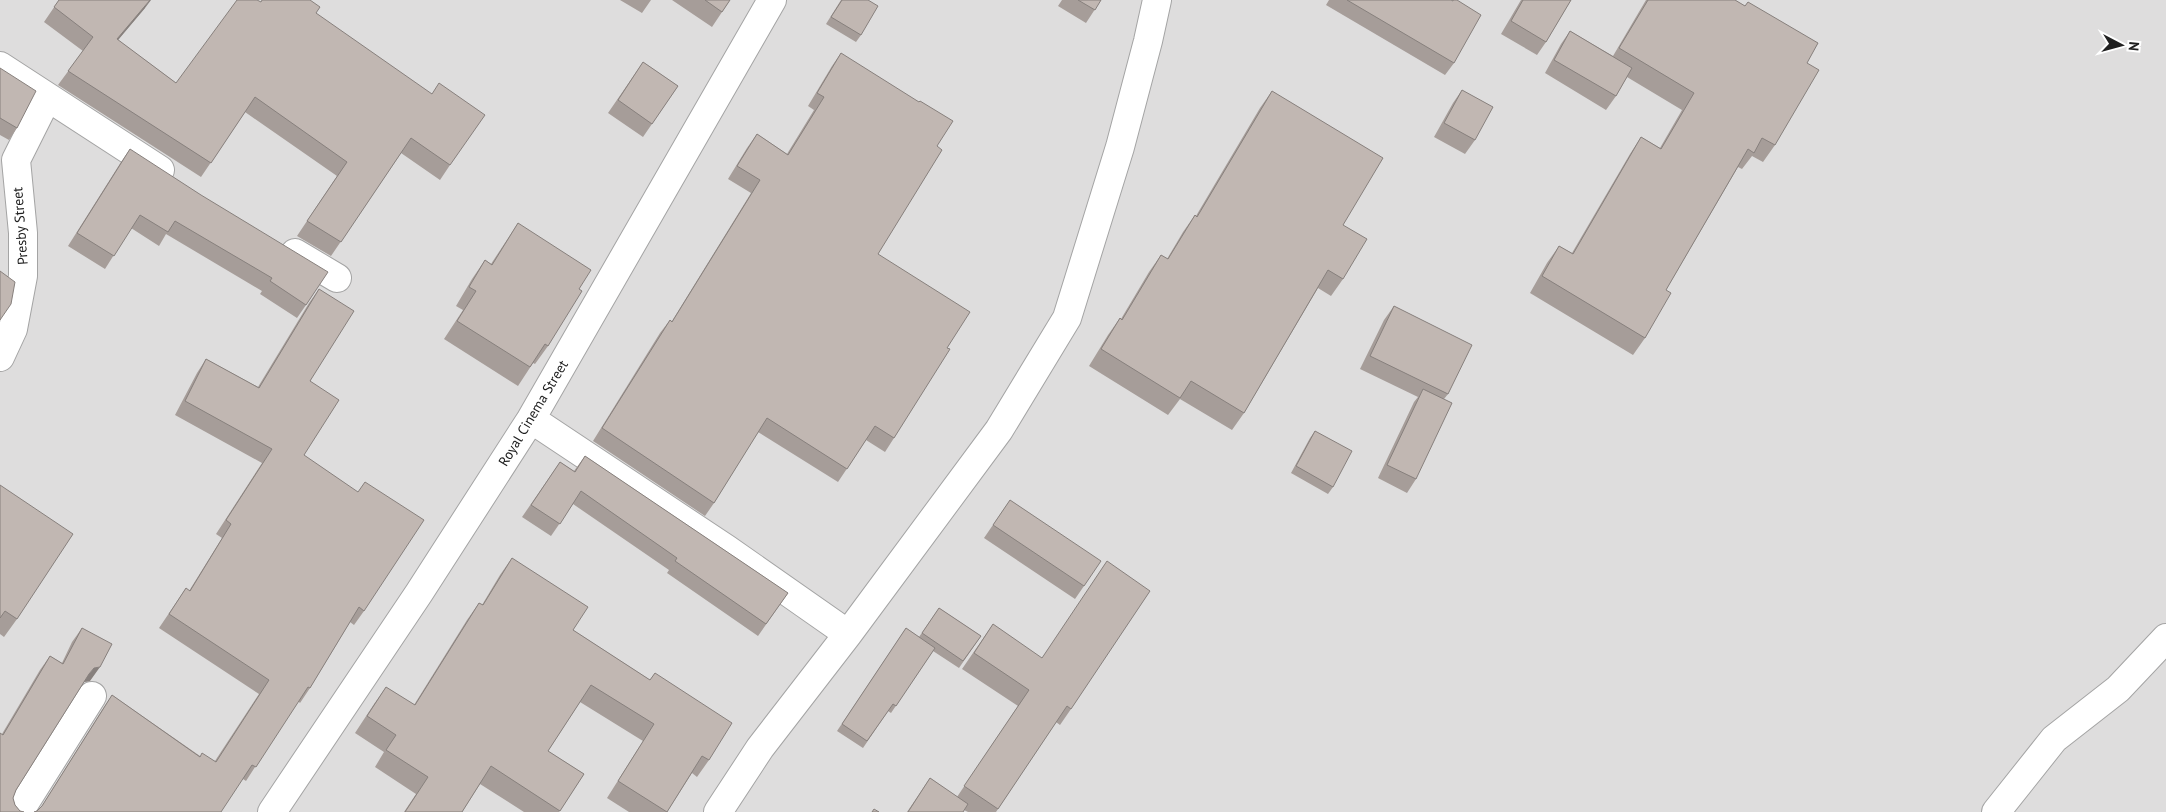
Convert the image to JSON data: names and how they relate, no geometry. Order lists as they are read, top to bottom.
{
  "streets": {
    "street": ["Presby Street", "Royal Cinema Street"]
  },
  "north": "right"
}
